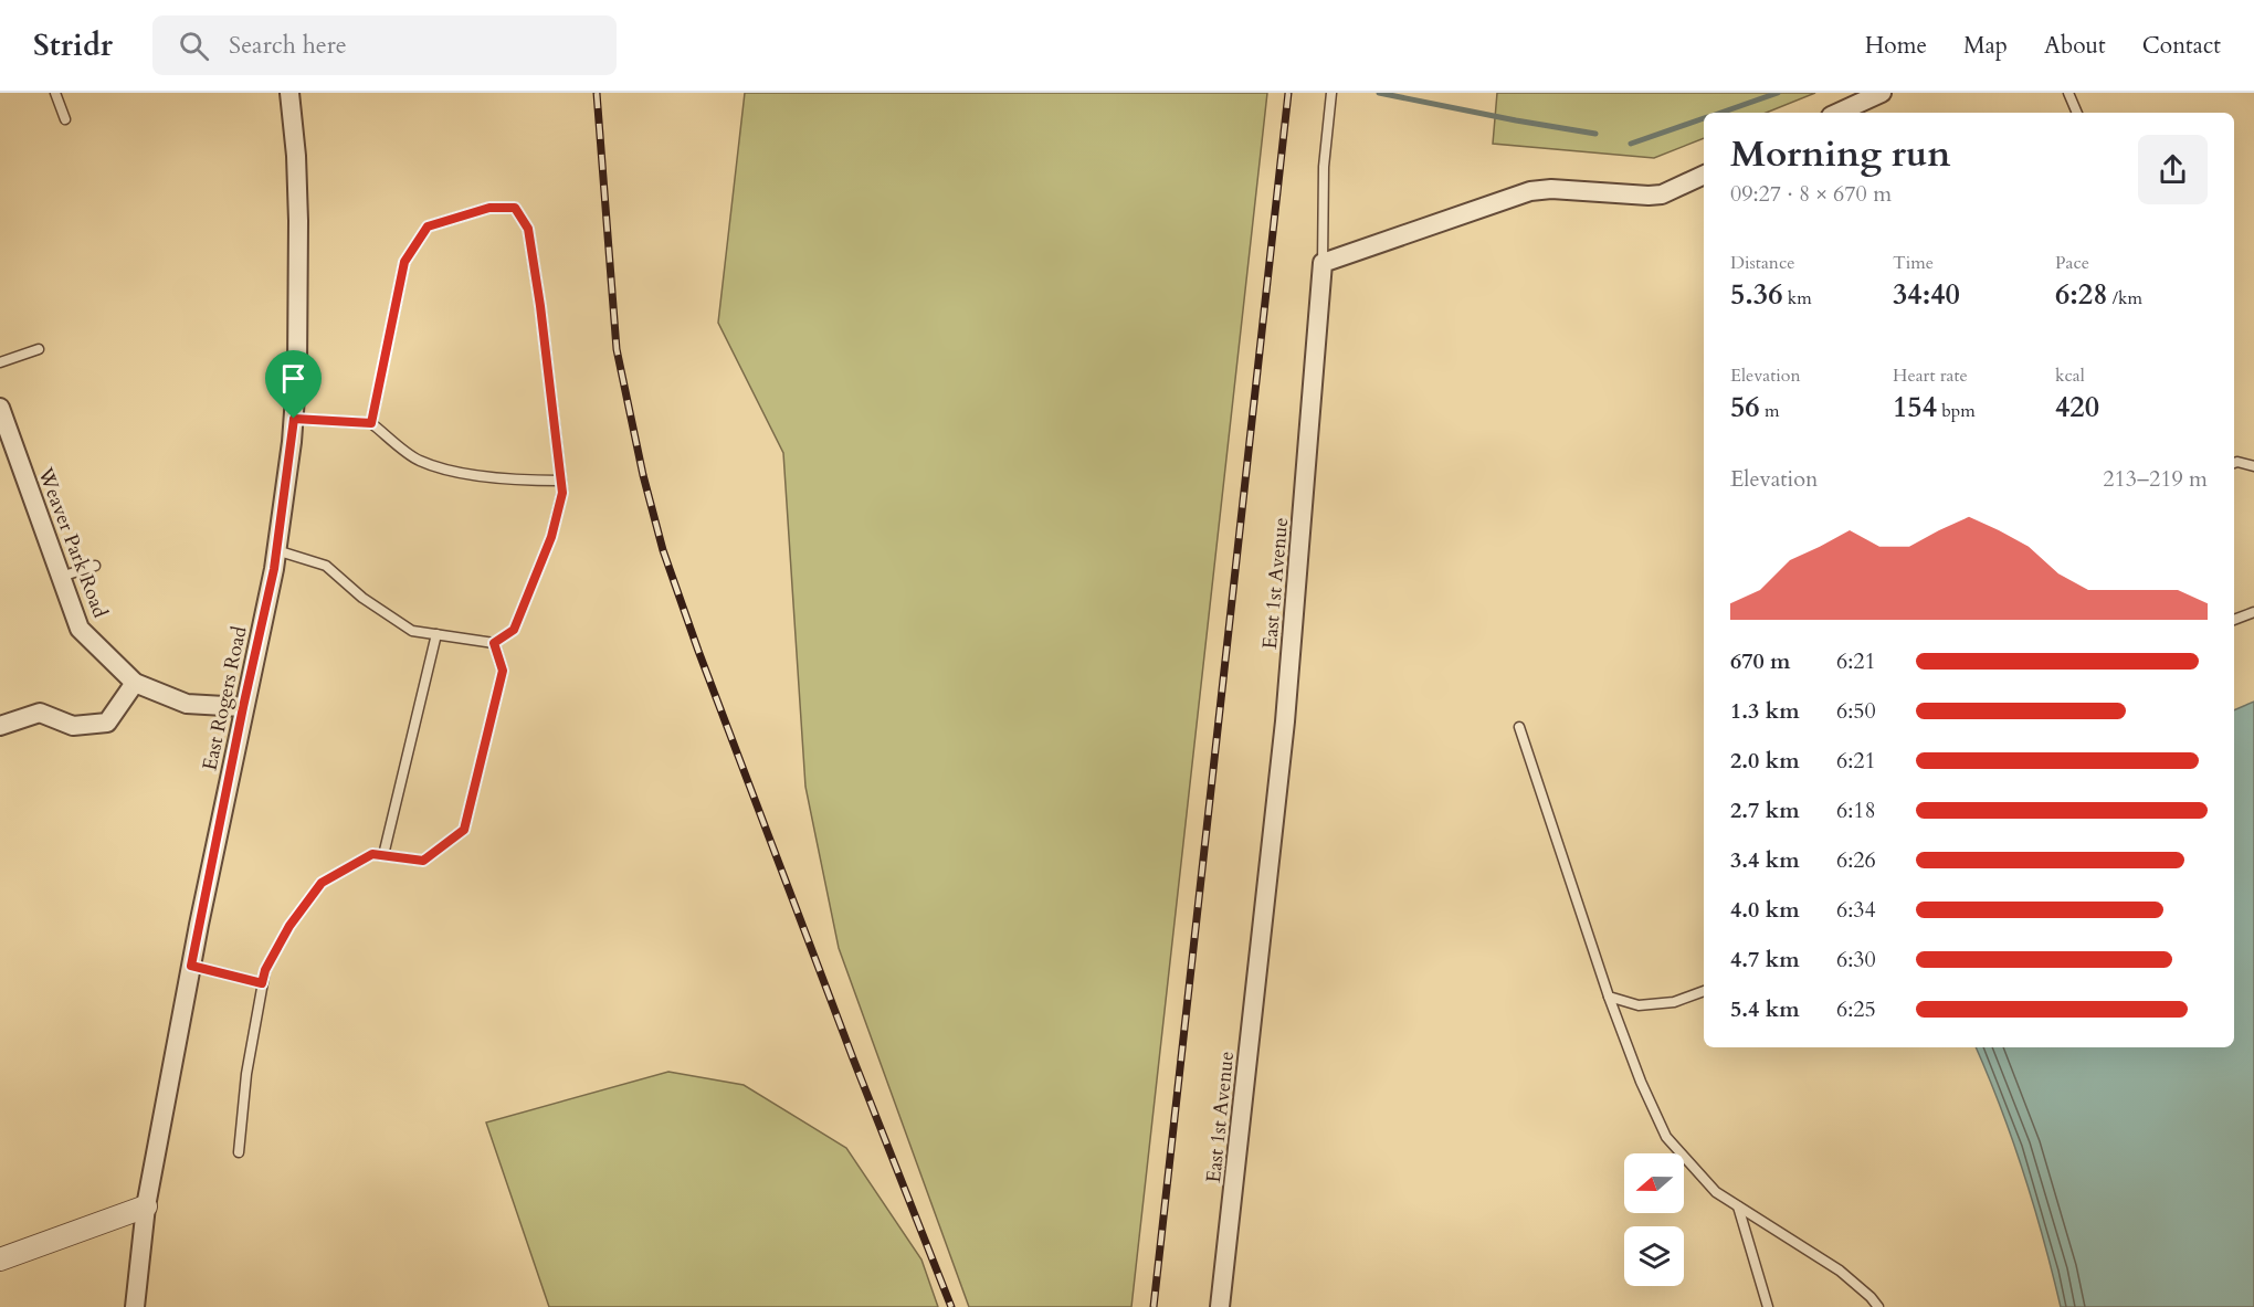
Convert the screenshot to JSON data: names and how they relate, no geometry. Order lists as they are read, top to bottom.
{
  "streets": {
    "street": ["Weaver Park Road", "East 1st Avenue", "East Rogers Road"]
  },
  "crossings": [
    ["Weaver Park Road", "East Rogers Road"]
  ],
  "north": "left",
  "page": {
    "header": "Stridr",
    "search": "Search here",
    "nav": [
      "Home",
      "Map",
      "About",
      "Contact"
    ],
    "heading": ["Morning run", "09:27 · 8 × 670 m"],
    "stats": [
      ["Distance", "5.36 km"],
      ["Time", "34:40"],
      ["Pace", "6:28 /km"],
      ["Elevation", "56 m"],
      ["Heart rate", "154 bpm"],
      ["kcal", "420"]
    ],
    "chart": ["Elevation", "213–219 m"],
    "list": [
      {
        "name": "670 m",
        "note": "6:21"
      },
      {
        "name": "1.3 km",
        "note": "6:50"
      },
      {
        "name": "2.0 km",
        "note": "6:21"
      },
      {
        "name": "2.7 km",
        "note": "6:18"
      },
      {
        "name": "3.4 km",
        "note": "6:26"
      },
      {
        "name": "4.0 km",
        "note": "6:34"
      },
      {
        "name": "4.7 km",
        "note": "6:30"
      },
      {
        "name": "5.4 km",
        "note": "6:25"
      }
    ]
  }
}
